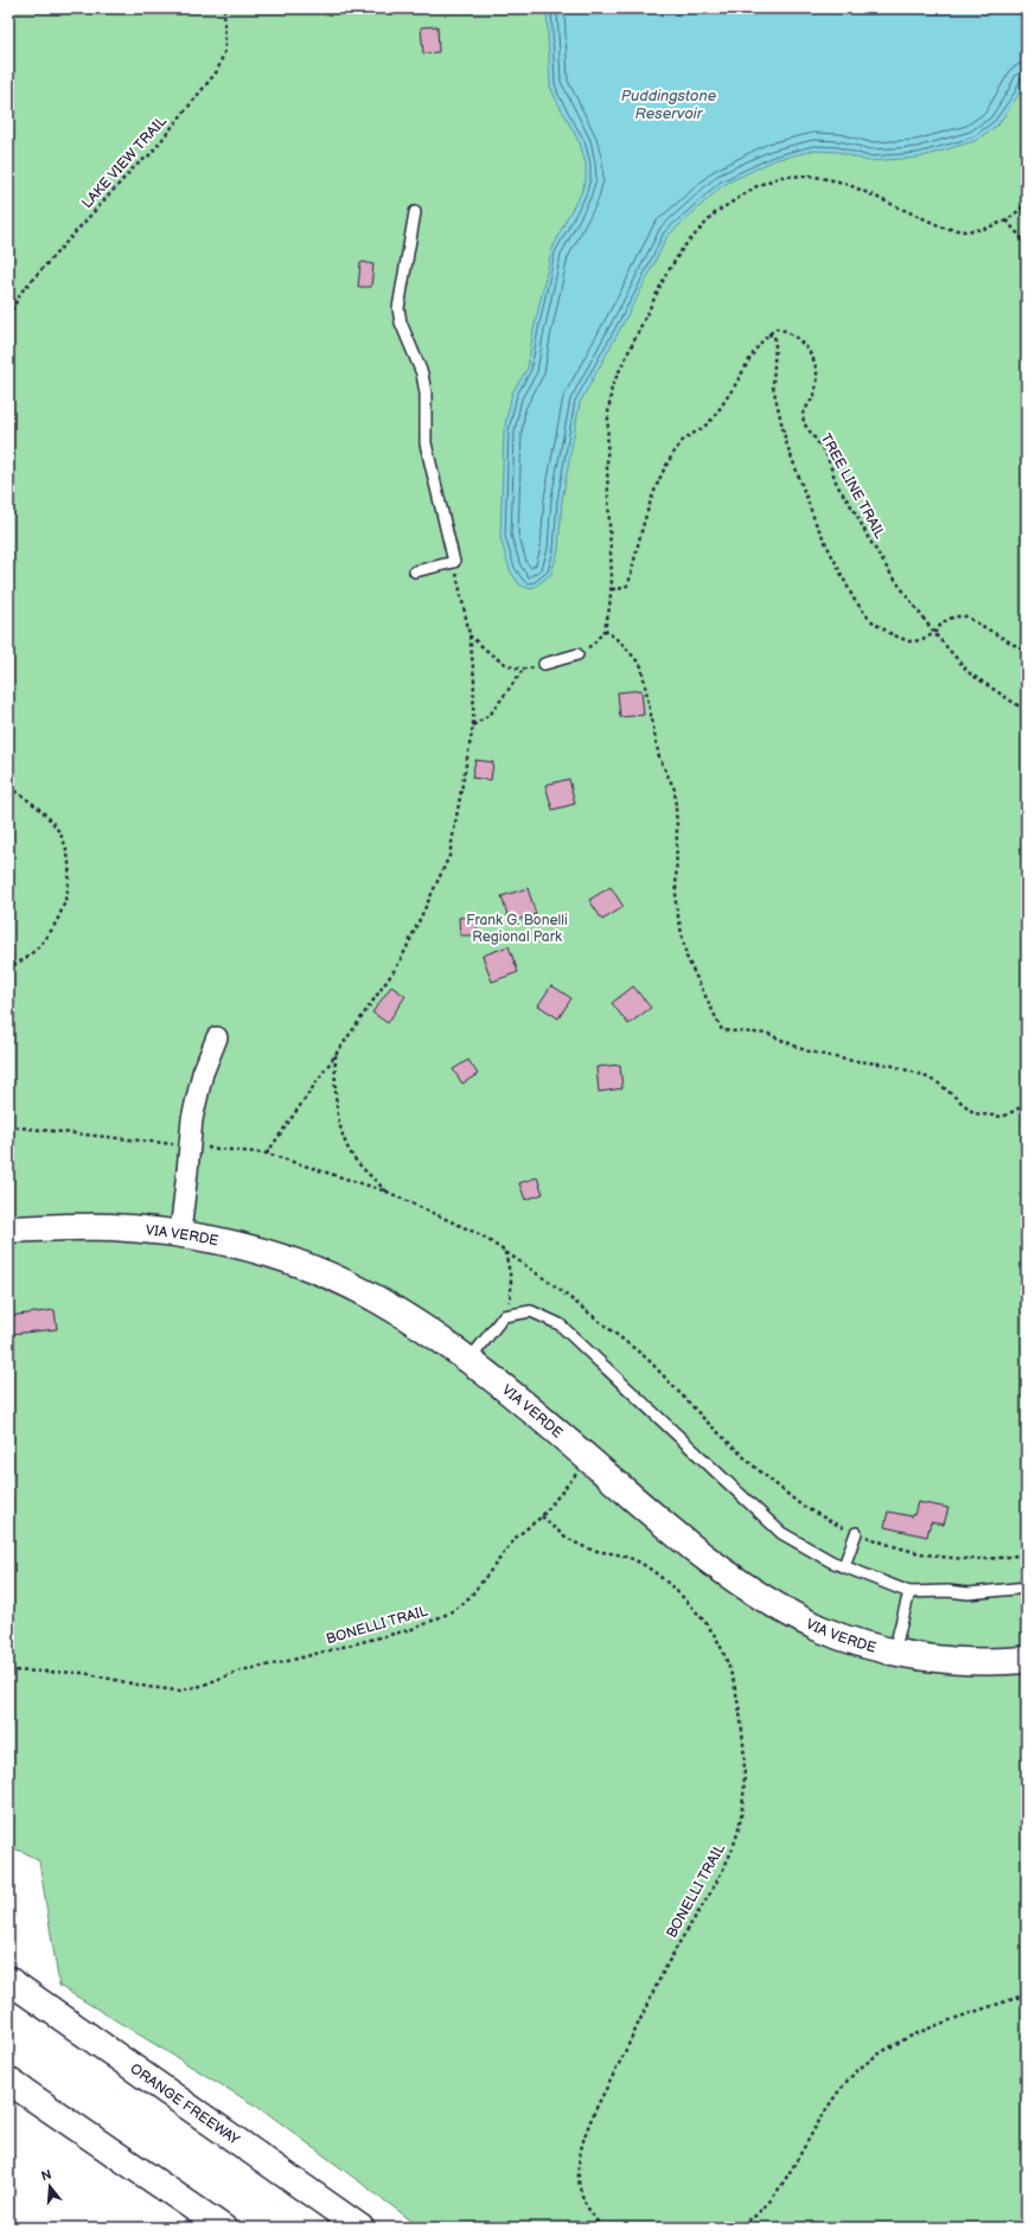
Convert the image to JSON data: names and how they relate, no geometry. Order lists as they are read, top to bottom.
{
  "streets": {
    "main road": ["VIA VERDE", "ORANGE FREEWAY"],
    "path": ["LAKE VIEW TRAIL", "TREE LINE TRAIL", "BONELLI TRAIL"]
  },
  "water": ["Puddingstone Reservoir"],
  "parks": ["Frank G. Bonelli Regional Park"],
  "north": "top"
}
